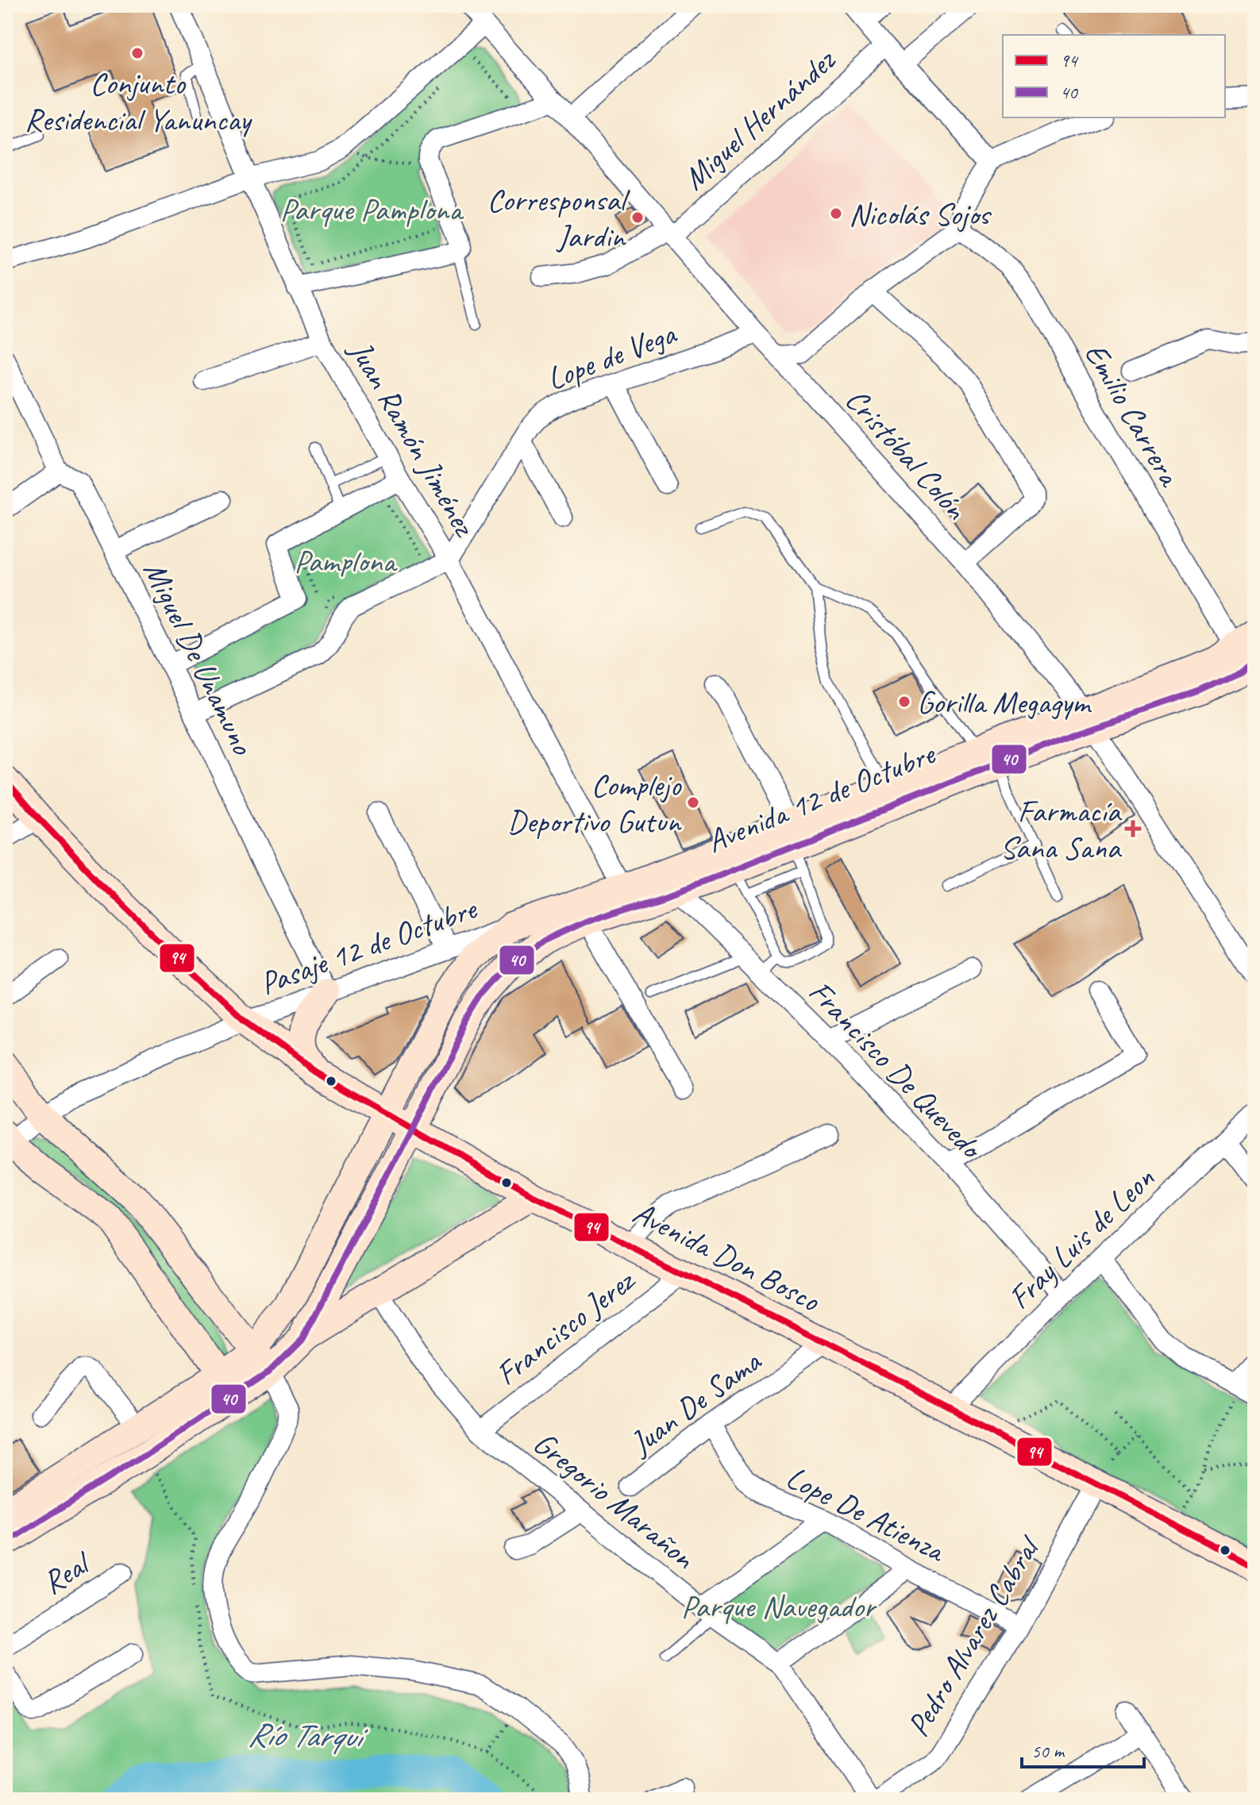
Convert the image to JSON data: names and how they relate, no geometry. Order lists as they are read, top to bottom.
{
  "streets": {
    "main road": ["Avenida 12 de Octubre", "Avenida Don Bosco"],
    "street": [
      "Miguel Hernández",
      "Lope de Vega",
      "Emilio Carrera",
      "Juan Ramón Jiménez",
      "Cristóbal Colón",
      "Miguel De Unamuno",
      "Pasaje 12 de Octubre",
      "Francisco De Quevedo",
      "Fray Luis de Leon",
      "Francisco Jerez",
      "Juan De Sama",
      "Gregorio Marañon",
      "Lope De Atienza",
      "Real",
      "Pedro Alvarez Cabral"
    ]
  },
  "crossings": [
    ["Miguel Hernández", "Cristóbal Colón"],
    ["Lope de Vega", "Juan Ramón Jiménez"],
    ["Lope de Vega", "Cristóbal Colón"],
    ["Emilio Carrera", "Avenida 12 de Octubre"],
    ["Juan Ramón Jiménez", "Avenida 12 de Octubre"],
    ["Cristóbal Colón", "Avenida 12 de Octubre"],
    ["Miguel De Unamuno", "Pasaje 12 de Octubre"],
    ["Avenida 12 de Octubre", "Pasaje 12 de Octubre"],
    ["Avenida 12 de Octubre", "Francisco De Quevedo"],
    ["Avenida 12 de Octubre", "Avenida Don Bosco"],
    ["Pasaje 12 de Octubre", "Avenida Don Bosco"],
    ["Francisco De Quevedo", "Fray Luis de Leon"],
    ["Fray Luis de Leon", "Avenida Don Bosco"],
    ["Avenida Don Bosco", "Francisco Jerez"],
    ["Avenida Don Bosco", "Juan De Sama"],
    ["Avenida Don Bosco", "Pedro Alvarez Cabral"],
    ["Francisco Jerez", "Gregorio Marañon"],
    ["Juan De Sama", "Lope De Atienza"],
    ["Gregorio Marañon", "Pedro Alvarez Cabral"],
    ["Lope De Atienza", "Pedro Alvarez Cabral"]
  ],
  "water": ["Río Tarqui"],
  "parks": ["Parque Pamplona", "Pamplona", "Parque Navegador"],
  "places": {
    "other": [
      "Conjunto Residencial Yanuncay",
      "Nicolás Sojos",
      "Corresponsal Jardin",
      "Gorilla Megagym",
      "Complejo Deportivo Gutun"
    ],
    "health": ["Farmacía Sana Sana"]
  },
  "lines": ["transit line 40", "transit line 94"],
  "legend": ["94", "40"],
  "scale_bar": "50 m"
}
